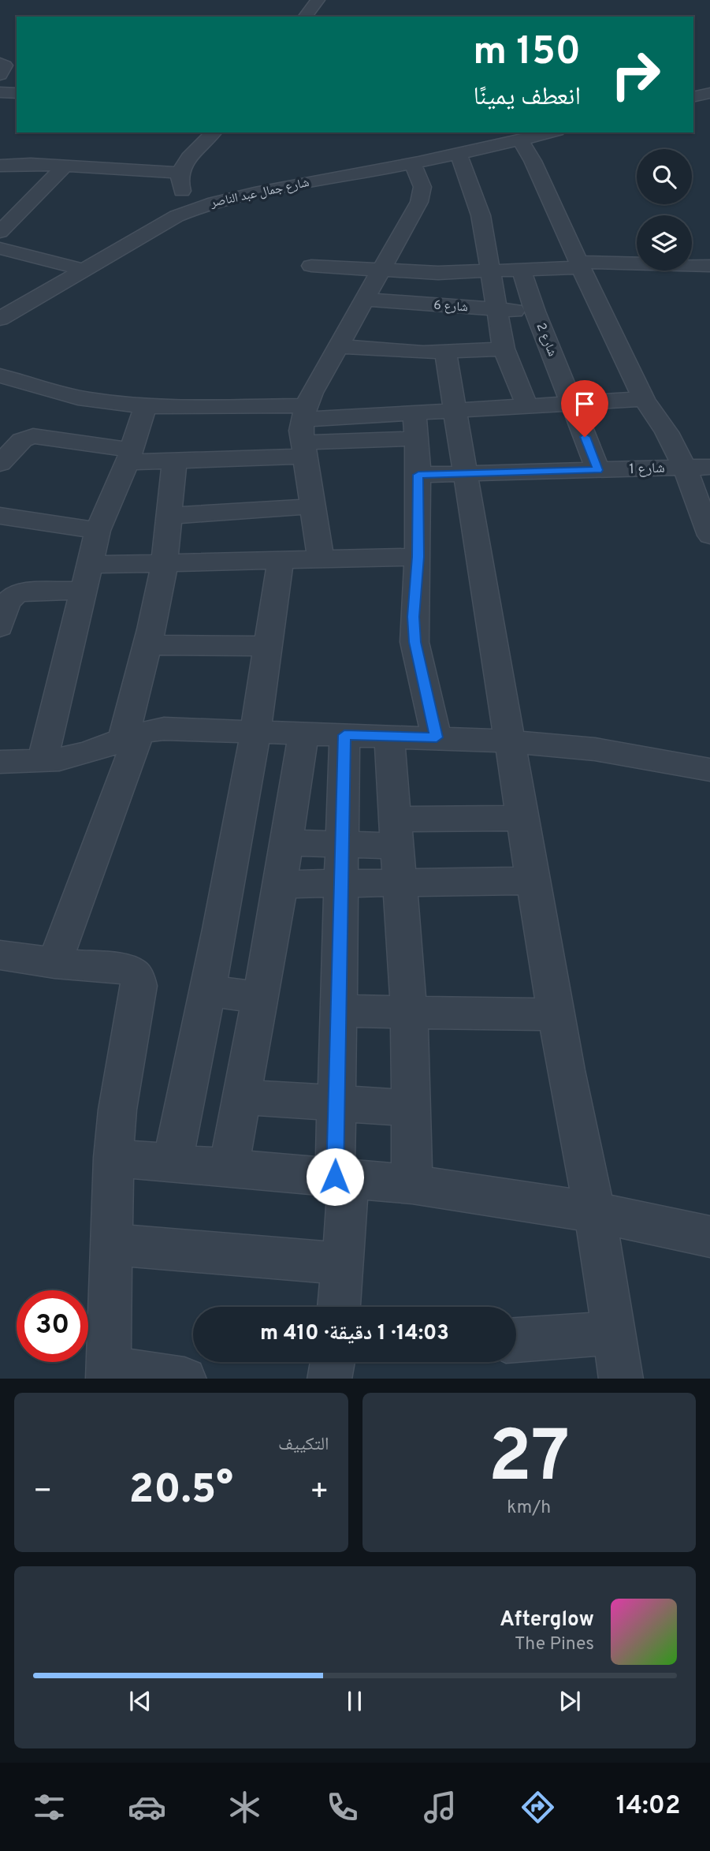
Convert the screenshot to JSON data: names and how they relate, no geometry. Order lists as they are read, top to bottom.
{
  "streets": {
    "street": [
      "شارع جمال عبد الناصر",
      "شارع 6",
      "شارع 2",
      "شارع 1"
    ]
  },
  "crossings": [
    ["شارع 6", "شارع 2"],
    ["شارع 2", "شارع 1"]
  ],
  "page": {
    "turn": ["150 m", "انعطف يمينًا"],
    "limit": "30",
    "trip": "14:03 · 1 دقيقة · 410 m",
    "tile": [
      ["27", "km/h"],
      "التكييف"
    ],
    "heat": ["−", "20.5°", "+"],
    "song": ["Afterglow", "The Pines"],
    "tabs": "14:02"
  }
}
